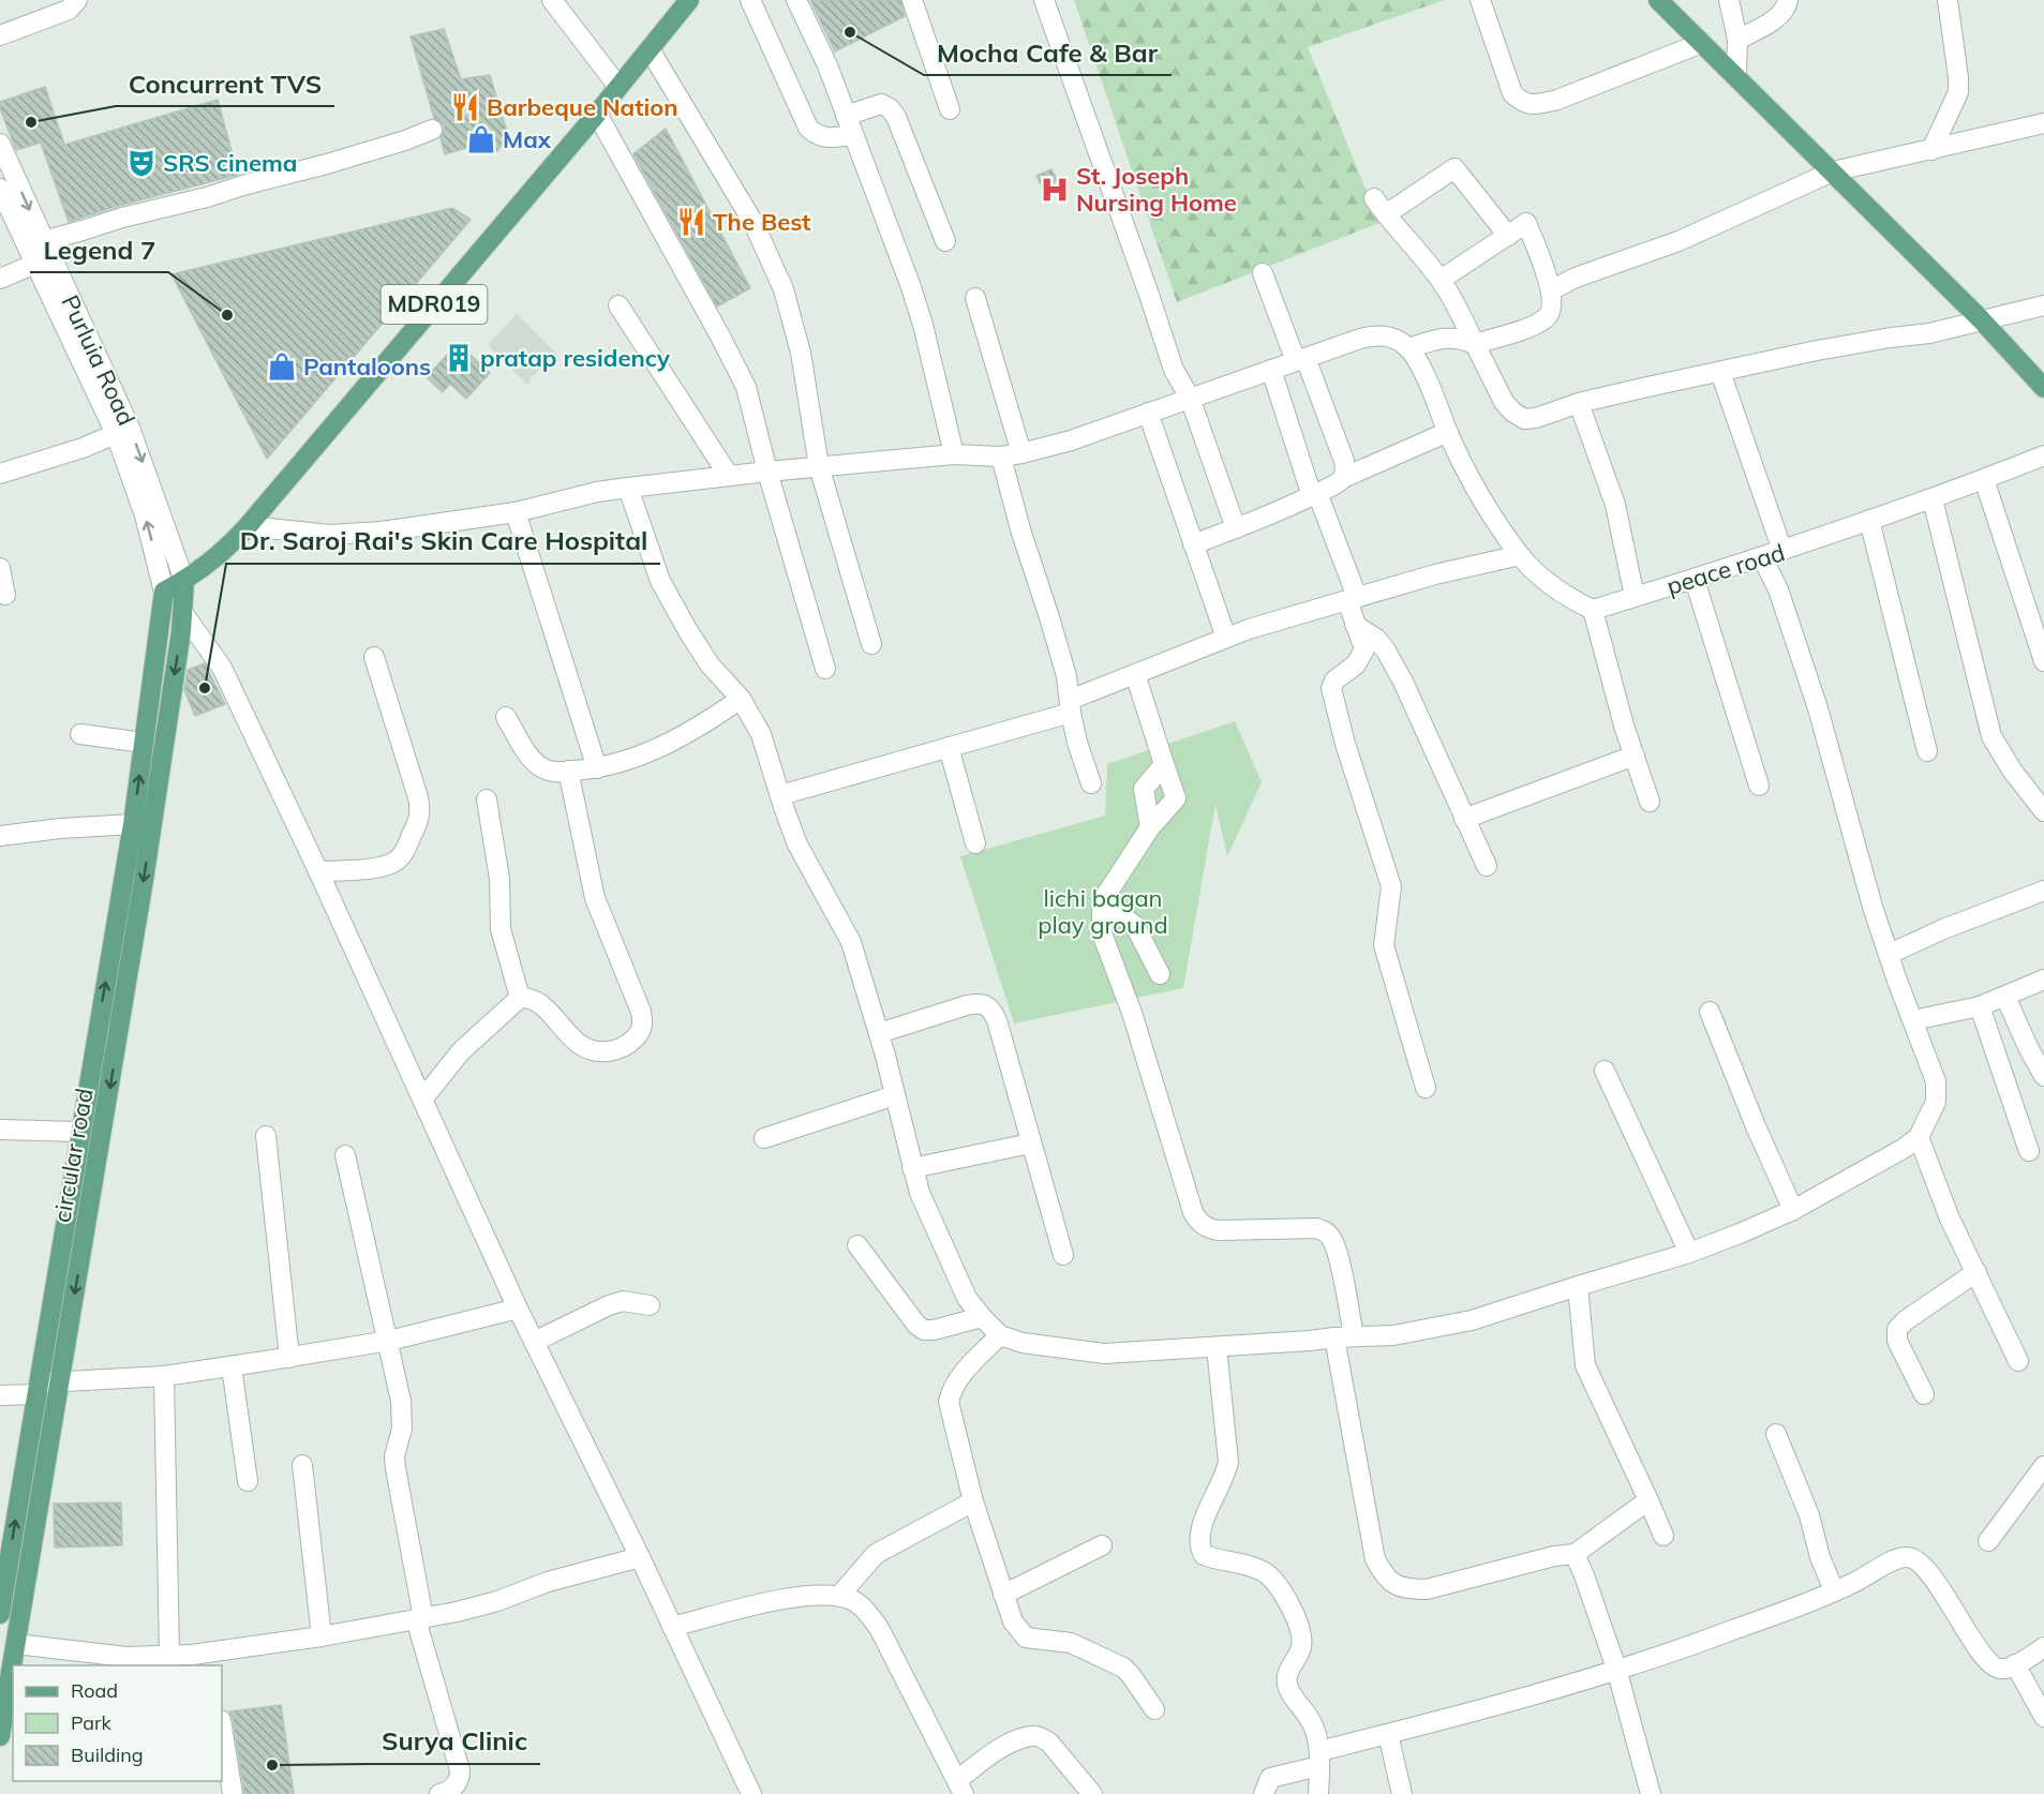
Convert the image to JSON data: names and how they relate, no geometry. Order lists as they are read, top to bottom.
{
  "streets": {
    "main road": ["MDR019", "circular road"],
    "street": ["Purluia Road", "peace road"]
  },
  "crossings": [
    ["MDR019", "Purluia Road"],
    ["MDR019", "circular road"],
    ["Purluia Road", "circular road"]
  ],
  "parks": ["lichi bagan play ground"],
  "places": {
    "other": [
      "Mocha Cafe & Bar",
      "Concurrent TVS",
      "Legend 7",
      "Dr. Saroj Rai's Skin Care Hospital",
      "Surya Clinic"
    ],
    "restaurant": ["Barbeque Nation", "The Best"],
    "shop": ["Max", "Pantaloons"],
    "theatre": ["SRS cinema"],
    "hospital": ["St. Joseph Nursing Home"],
    "building": ["pratap residency"]
  },
  "legend": ["Road", "Park", "Building"]
}
